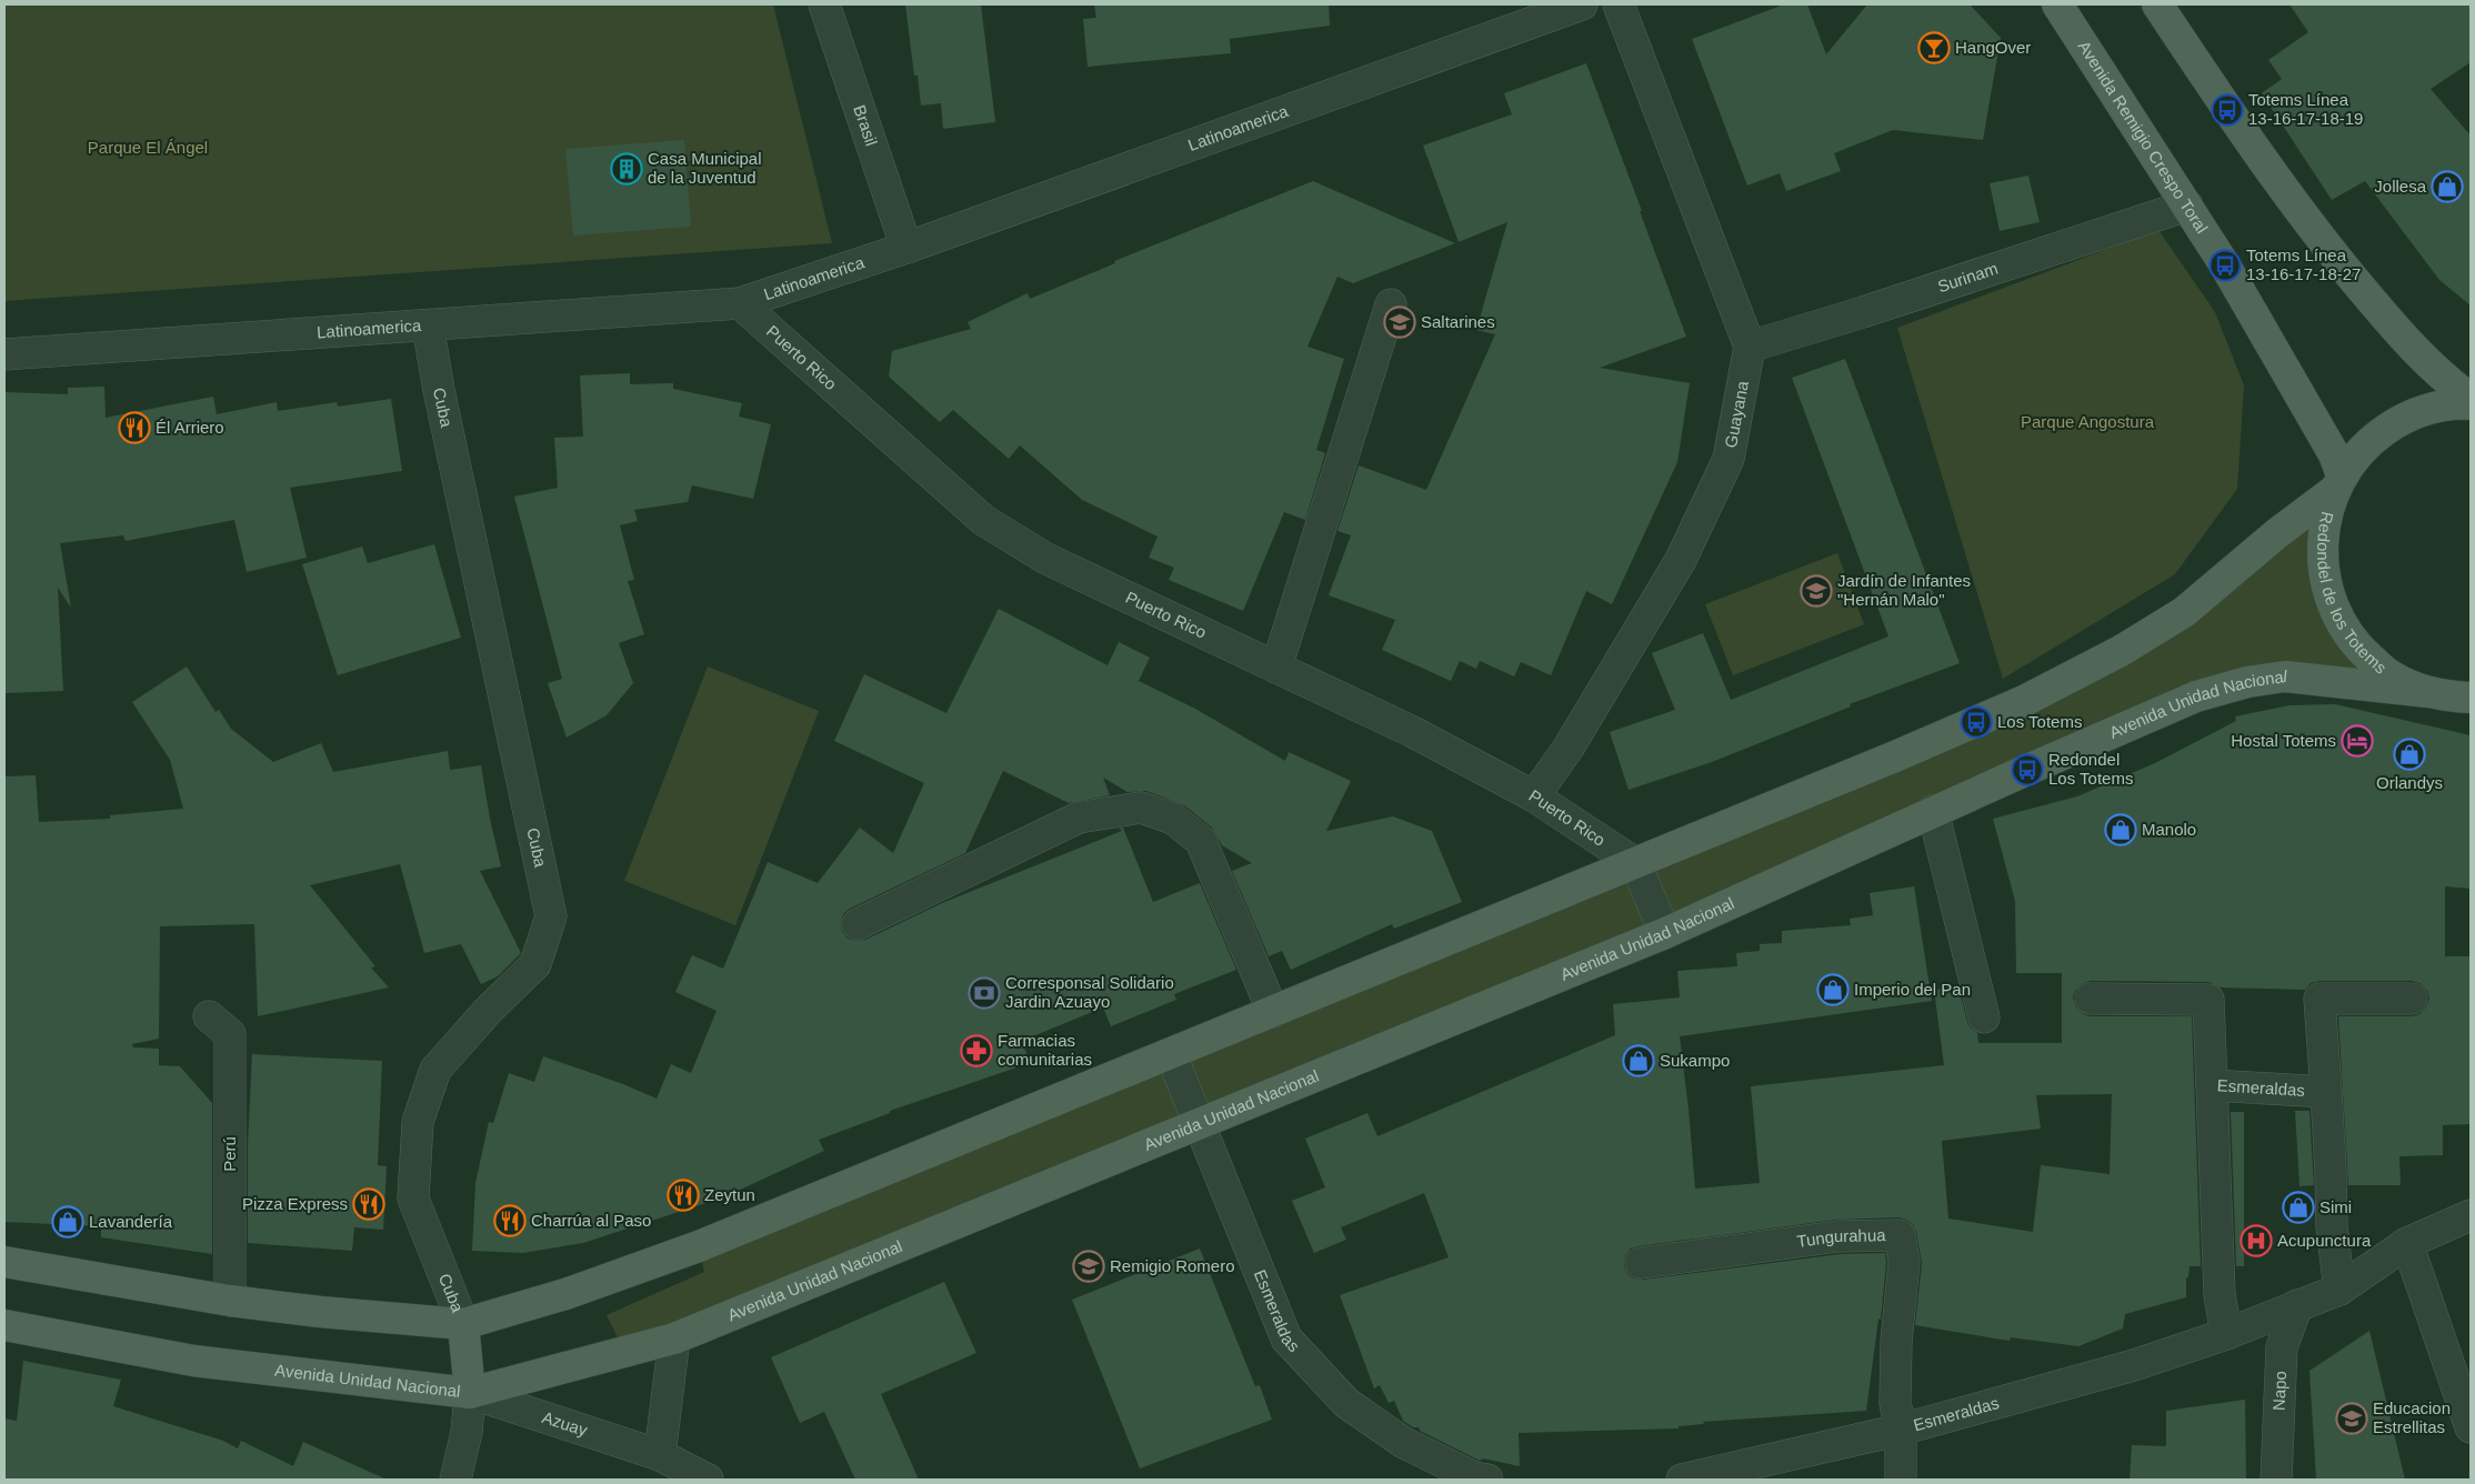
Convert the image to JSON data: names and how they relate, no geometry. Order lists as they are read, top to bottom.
{
  "streets": {
    "main road": ["Avenida Remigio Crespo Toral", "Redondel de los Totems", "Avenida Unidad Nacional"],
    "street": [
      "Brasil",
      "Latinoamerica",
      "Surinam",
      "Puerto Rico",
      "Cuba",
      "Guayana",
      "Esmeraldas",
      "Perú",
      "Tungurahua",
      "Napo",
      "Azuay"
    ]
  },
  "crossings": [
    ["Brasil", "Latinoamerica"],
    ["Latinoamerica", "Puerto Rico"],
    ["Latinoamerica", "Cuba"],
    ["Avenida Remigio Crespo Toral", "Surinam"],
    ["Avenida Remigio Crespo Toral", "Redondel de los Totems"],
    ["Surinam", "Guayana"],
    ["Puerto Rico", "Guayana"],
    ["Redondel de los Totems", "Avenida Unidad Nacional"],
    ["Avenida Unidad Nacional", "Esmeraldas"],
    ["Avenida Unidad Nacional", "Azuay"],
    ["Esmeraldas", "Tungurahua"],
    ["Esmeraldas", "Napo"]
  ],
  "parks": ["Parque El Ángel", "Parque Angostura"],
  "places": {
    "bar": ["HangOver"],
    "bus stop": [
      "Totems Línea 13-16-17-18-19",
      "Totems Línea 13-16-17-18-27",
      "Los Totems",
      "Redondel Los Totems"
    ],
    "building": ["Casa Municipal de la Juventud"],
    "shop": [
      "Jollesa",
      "Orlandys",
      "Manolo",
      "Imperio del Pan",
      "Sukampo",
      "Simi",
      "Lavandería"
    ],
    "school or university": [
      "Saltarines",
      "Jardín de Infantes \"Hernán Malo\"",
      "Remigio Romero",
      "Educacion Estrellitas"
    ],
    "restaurant": [
      "Él Arriero",
      "Zeytun",
      "Pizza Express",
      "Charrúa al Paso"
    ],
    "hotel": ["Hostal Totems"],
    "bank": ["Corresponsal Solidario Jardin Azuayo"],
    "pharmacy": ["Farmacias comunitarias"],
    "hospital": ["Acupunctura"]
  }
}
